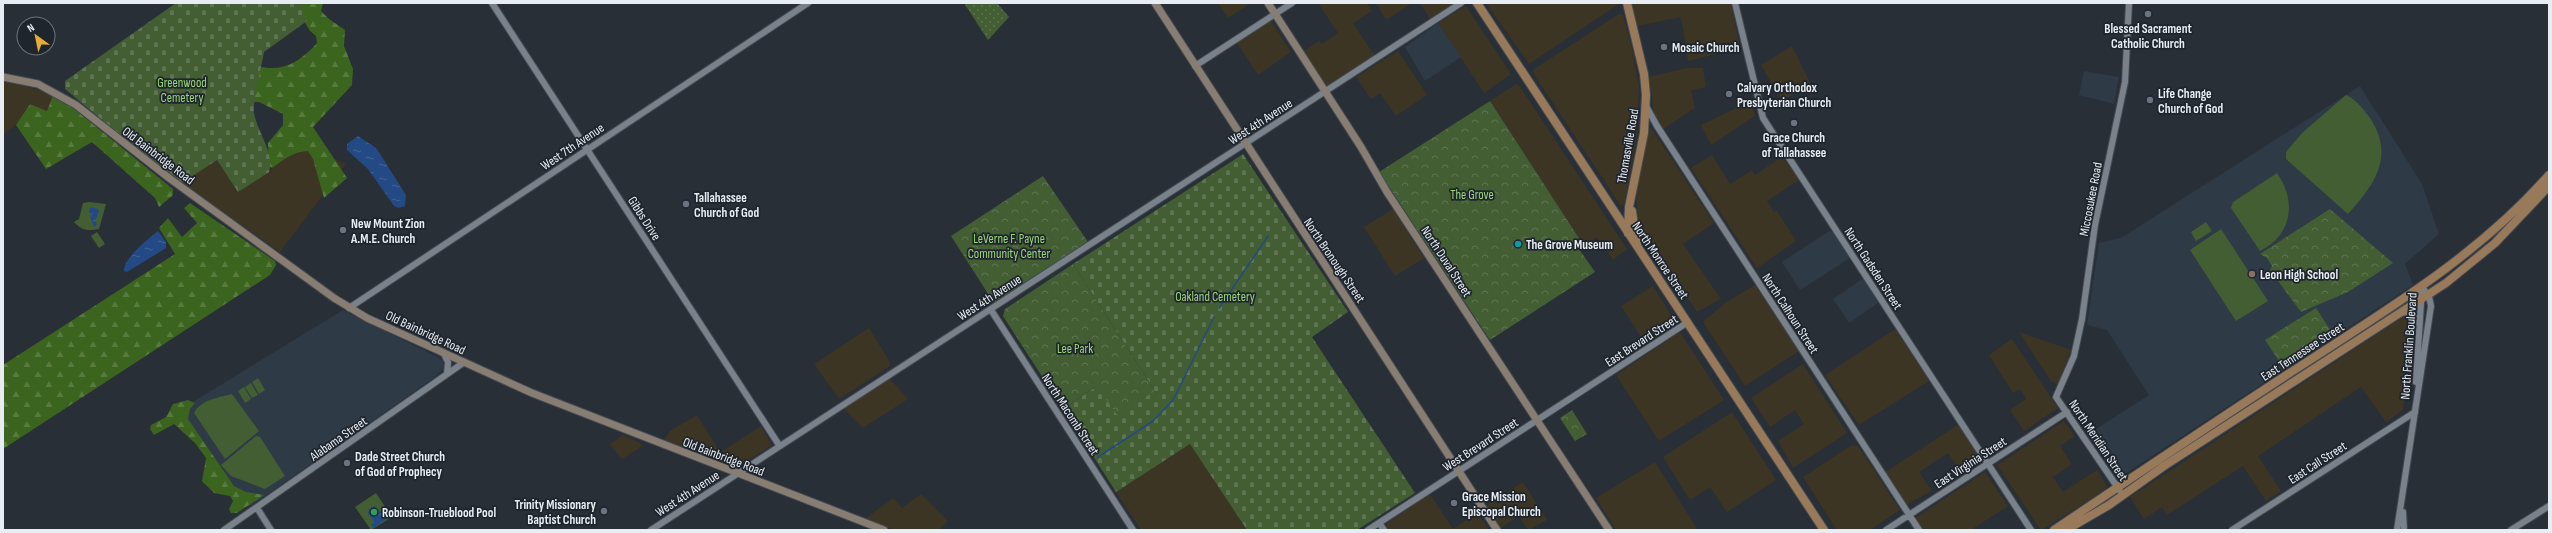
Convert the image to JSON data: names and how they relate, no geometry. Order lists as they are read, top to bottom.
{
  "streets": {
    "main road": [
      "Thomasville Road",
      "Old Bainbridge Road",
      "North Bronough Street",
      "North Monroe Street",
      "North Duval Street",
      "East Tennessee Street"
    ],
    "street": [
      "West 4th Avenue",
      "West 7th Avenue",
      "Miccosukee Road",
      "Gibbs Drive",
      "North Gadsden Street",
      "North Calhoun Street",
      "East Brevard Street",
      "North Franklin Boulevard",
      "North Macomb Street",
      "Alabama Street",
      "North Meridian Street",
      "West Brevard Street",
      "East Virginia Street",
      "East Call Street"
    ]
  },
  "crossings": [
    ["West 4th Avenue", "Old Bainbridge Road"],
    ["West 4th Avenue", "Gibbs Drive"],
    ["West 4th Avenue", "North Bronough Street"],
    ["West 4th Avenue", "North Duval Street"],
    ["West 4th Avenue", "North Macomb Street"],
    ["West 7th Avenue", "Old Bainbridge Road"],
    ["West 7th Avenue", "Gibbs Drive"],
    ["Thomasville Road", "North Monroe Street"],
    ["Thomasville Road", "North Calhoun Street"],
    ["Old Bainbridge Road", "Alabama Street"],
    ["Miccosukee Road", "North Meridian Street"],
    ["North Bronough Street", "West Brevard Street"],
    ["North Monroe Street", "East Brevard Street"],
    ["North Duval Street", "West Brevard Street"],
    ["North Gadsden Street", "East Virginia Street"],
    ["North Calhoun Street", "East Virginia Street"],
    ["East Brevard Street", "West Brevard Street"],
    ["North Franklin Boulevard", "East Tennessee Street"],
    ["North Franklin Boulevard", "East Call Street"],
    ["East Tennessee Street", "North Meridian Street"],
    ["North Meridian Street", "East Virginia Street"]
  ],
  "parks": [
    "Greenwood Cemetery",
    "The Grove",
    "LeVerne F. Payne Community Center",
    "Oakland Cemetery",
    "Lee Park"
  ],
  "places": [
    "Blessed Sacrament Catholic Church",
    "Mosaic Church",
    "Calvary Orthodox Presbyterian Church",
    "Life Change Church of God",
    "Grace Church of Tallahassee",
    "Tallahassee Church of God",
    "New Mount Zion A.M.E. Church",
    "The Grove Museum",
    "Leon High School",
    "Dade Street Church of God of Prophecy",
    "Grace Mission Episcopal Church",
    "Trinity Missionary Baptist Church",
    "Robinson-Trueblood Pool"
  ],
  "north": "top left"
}
